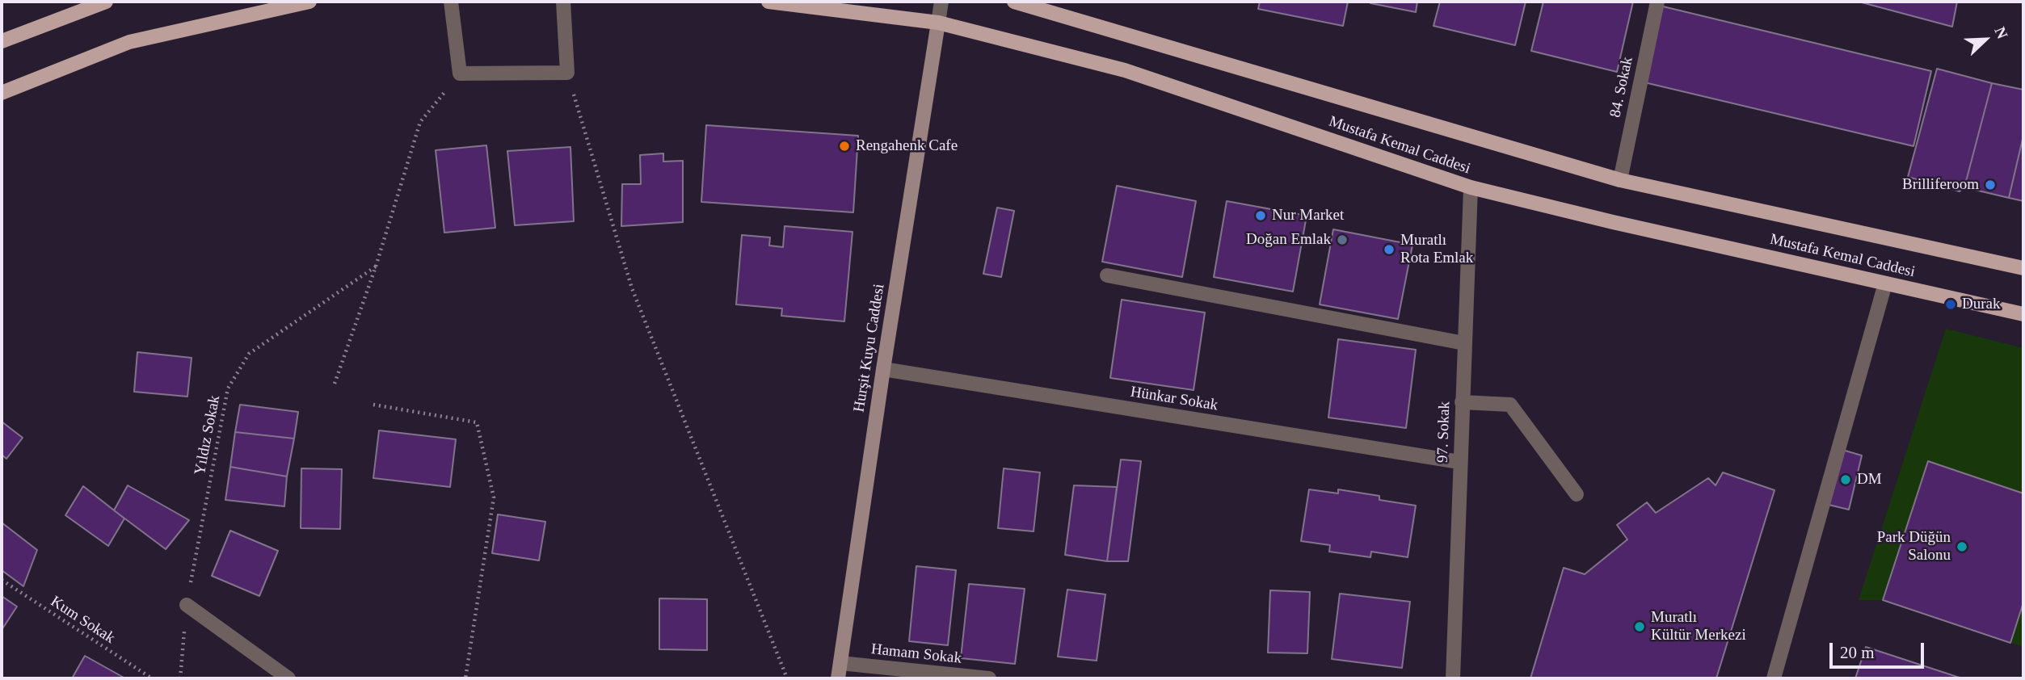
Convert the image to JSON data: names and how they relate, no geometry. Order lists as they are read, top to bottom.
{
  "streets": {
    "main road": ["Mustafa Kemal Caddesi"],
    "street": [
      "84. Sokak",
      "Hurşit Kuyu Caddesi",
      "Hünkar Sokak",
      "97. Sokak",
      "Hamam Sokak"
    ],
    "path": ["Yıldız Sokak", "Kum Sokak"]
  },
  "crossings": [
    ["84. Sokak", "Mustafa Kemal Caddesi"],
    ["Mustafa Kemal Caddesi", "Hurşit Kuyu Caddesi"],
    ["Mustafa Kemal Caddesi", "97. Sokak"],
    ["Hurşit Kuyu Caddesi", "Hünkar Sokak"],
    ["Hurşit Kuyu Caddesi", "Hamam Sokak"],
    ["Hünkar Sokak", "97. Sokak"]
  ],
  "places": [
    "Rengahenk Cafe",
    "Brilliferoom",
    "Nur Market",
    "Doğan Emlak",
    "Muratlı Rota Emlak",
    "Durak",
    "DM",
    "Park Düğün Salonu",
    "Muratlı Kültür Merkezi"
  ],
  "scale_bar": "20 m",
  "north": "top right"
}
